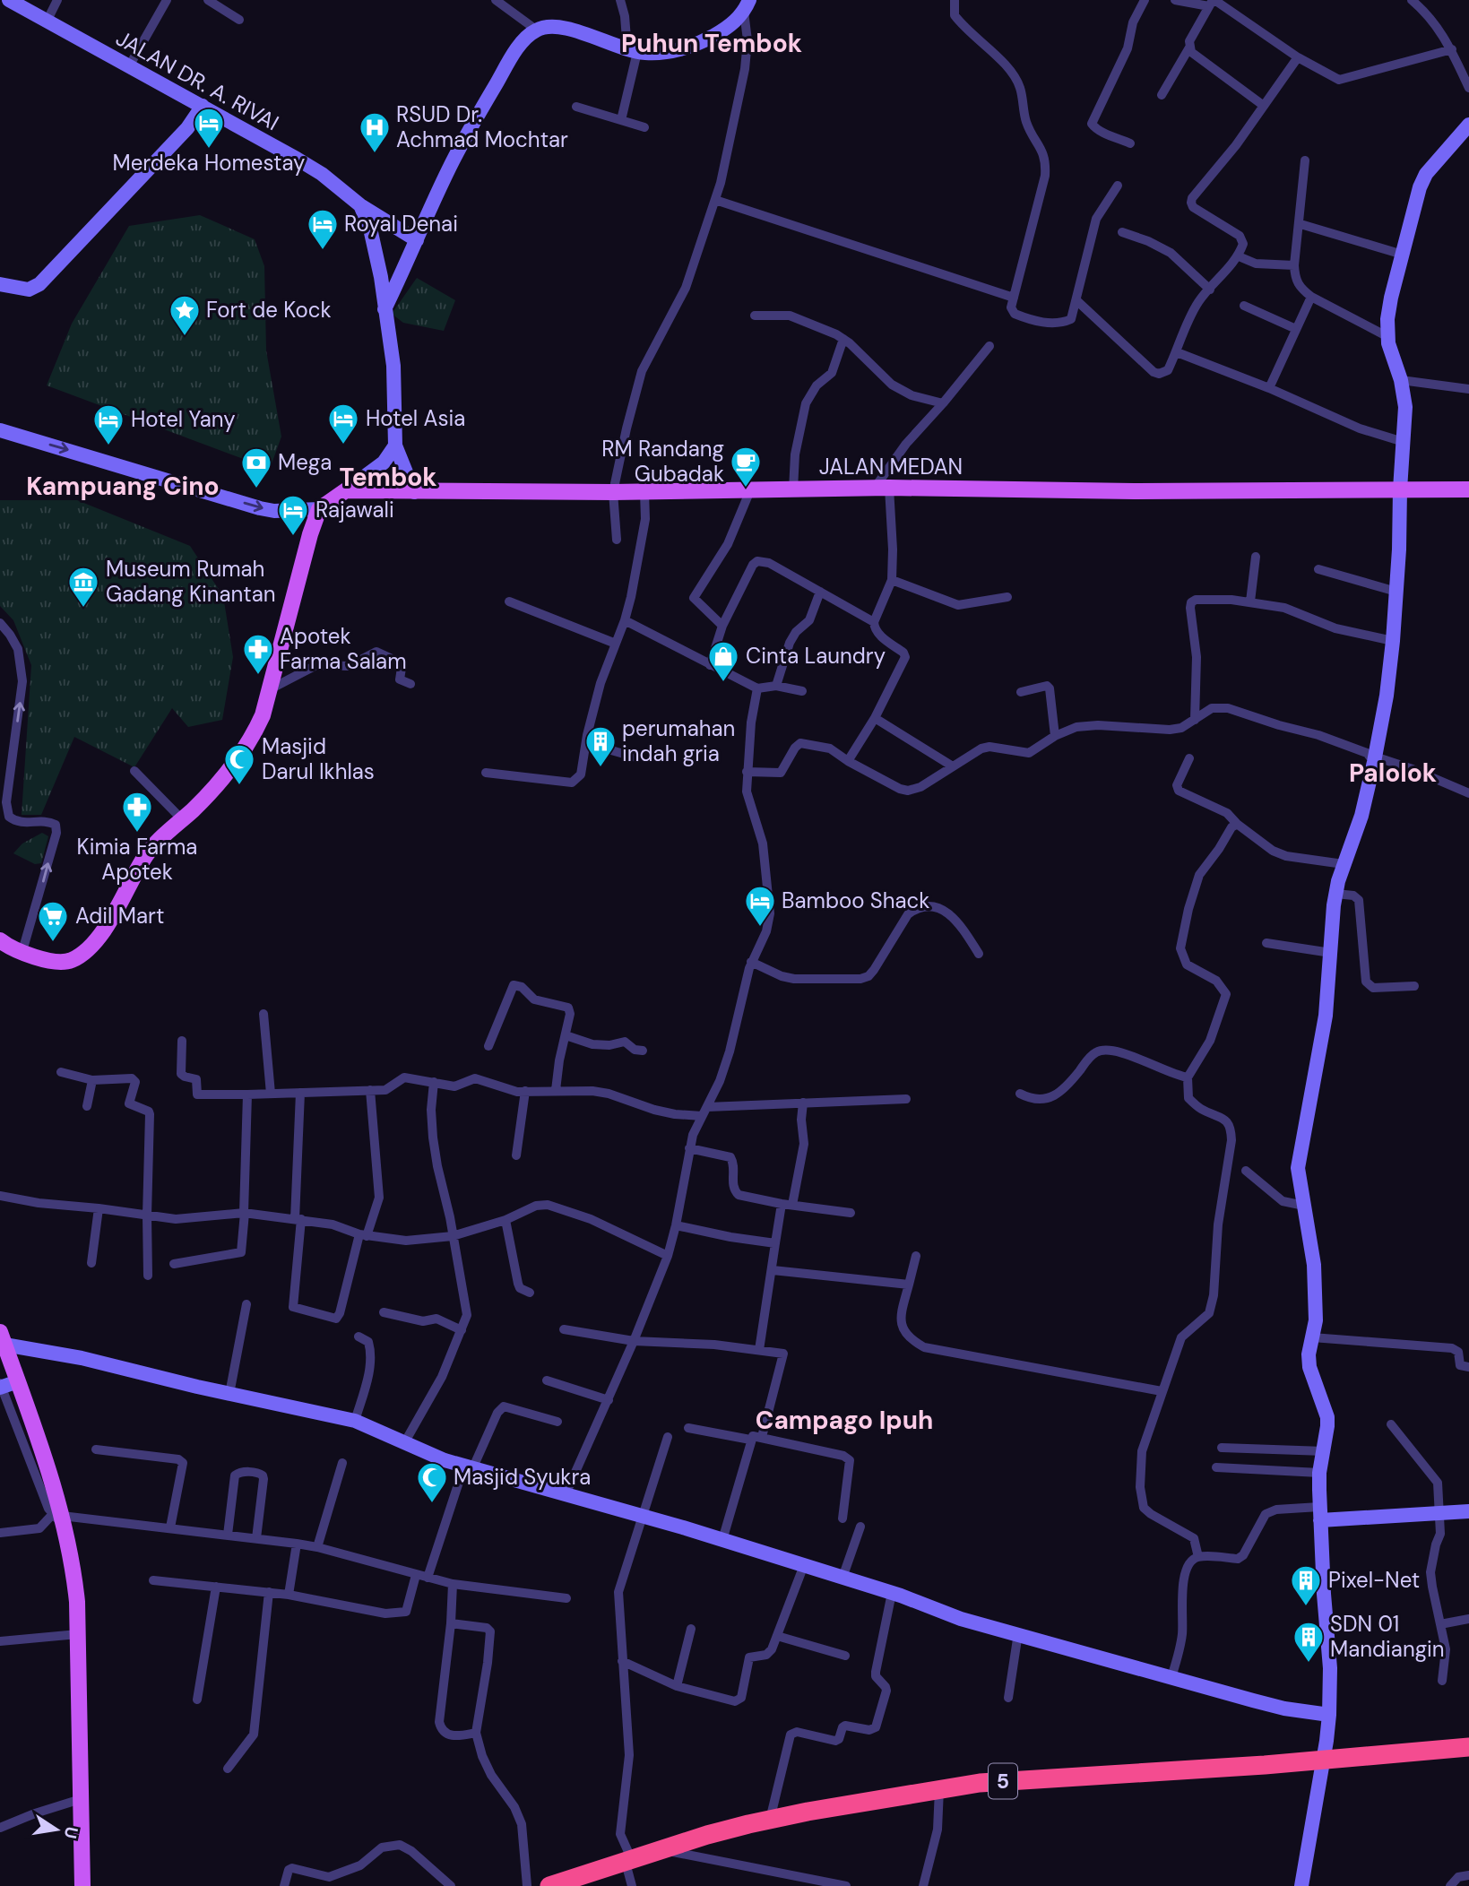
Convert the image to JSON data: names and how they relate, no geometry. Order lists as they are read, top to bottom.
{
  "streets": {
    "highway": ["5"],
    "main road": ["JALAN MEDAN"],
    "street": ["JALAN DR. A. RIVAI"]
  },
  "districts": [
    "Puhun Tembok",
    "Tembok",
    "Kampuang Cino",
    "Palolok",
    "Campago Ipuh"
  ],
  "places": {
    "hotel": [
      "Merdeka Homestay",
      "Royal Denai",
      "Hotel Asia",
      "Hotel Yany",
      "Rajawali",
      "Bamboo Shack"
    ],
    "hospital": ["RSUD Dr. Achmad Mochtar"],
    "place": ["Fort de Kock"],
    "cafe": ["RM Randang Gubadak"],
    "bank": ["Mega"],
    "museum": ["Museum Rumah Gadang Kinantan"],
    "pharmacy": ["Apotek Farma Salam", "Kimia Farma Apotek"],
    "shop": ["Cinta Laundry"],
    "building": ["perumahan indah gria", "Pixel-Net", "SDN 01 Mandiangin"],
    "mosque": ["Masjid Darul Ikhlas", "Masjid Syukra"],
    "supermarket": ["Adil Mart"]
  },
  "north": "right"
}
